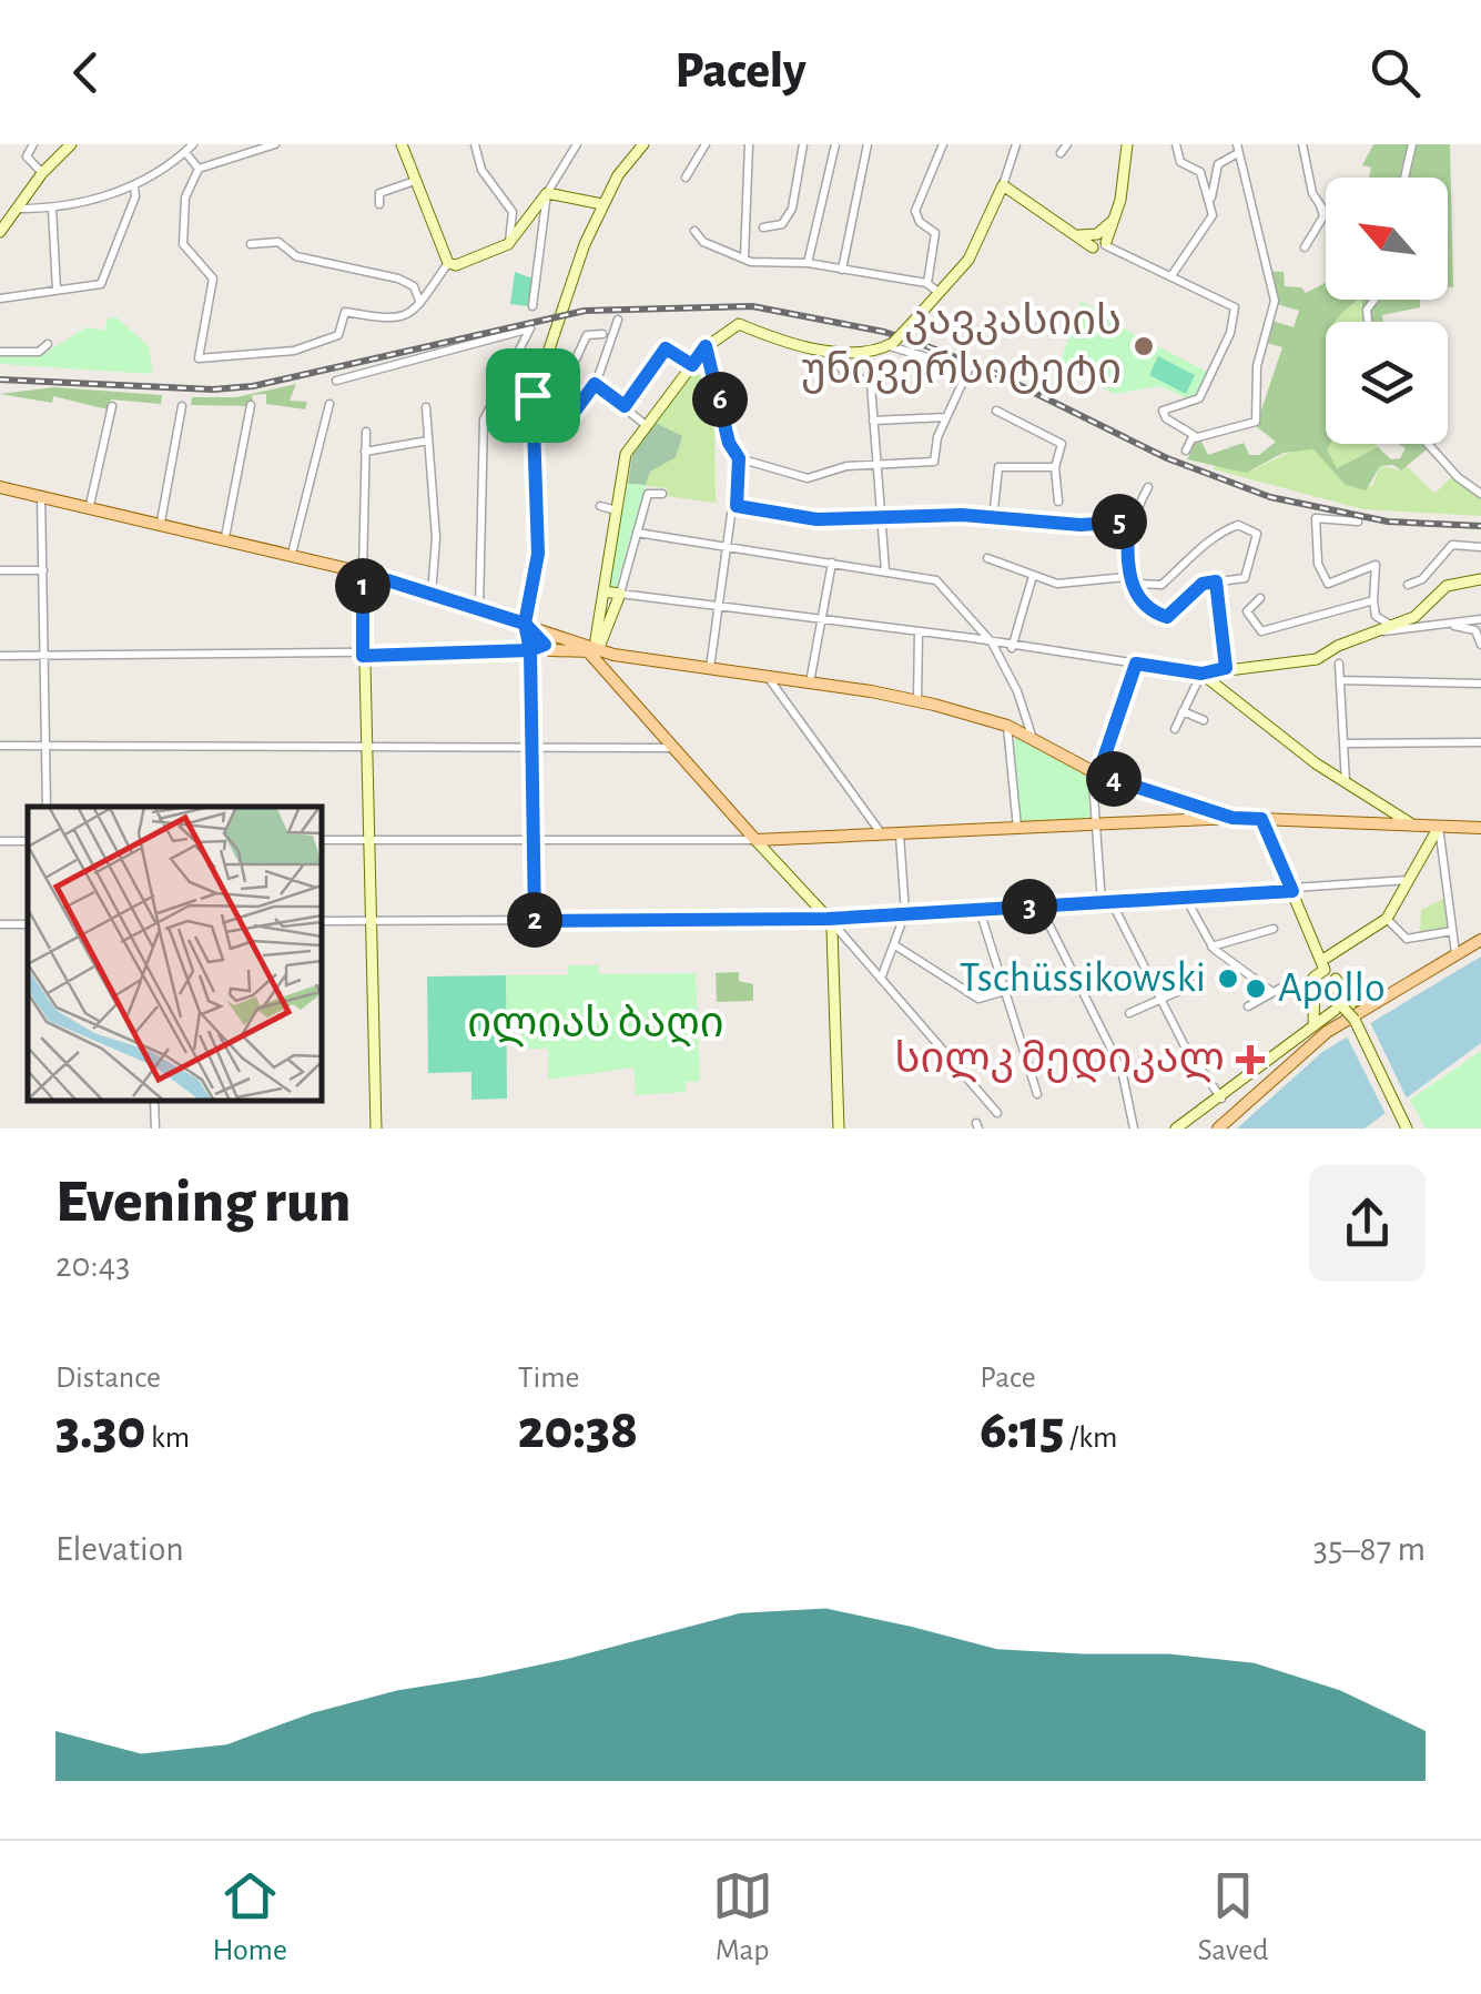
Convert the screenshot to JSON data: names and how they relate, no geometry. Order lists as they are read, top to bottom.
{
  "parks": ["ილიას ბაღი"],
  "places": {
    "other": ["კავკასიის უნივერსიტეტი", "Tschüssikowski", "Apollo"],
    "health": ["სილკ მედიკალ"]
  },
  "north": "top left",
  "page": {
    "header": "Pacely",
    "pins": [
      "6",
      "5",
      "1",
      "4",
      "3",
      "2"
    ],
    "heading": ["Evening run", "20:43"],
    "stats": [
      ["Distance", "3.30 km"],
      ["Time", "20:38"],
      ["Pace", "6:15 /km"]
    ],
    "chart": ["Elevation", "35–87 m"],
    "tabs": ["Home", "Map", "Saved"]
  }
}
